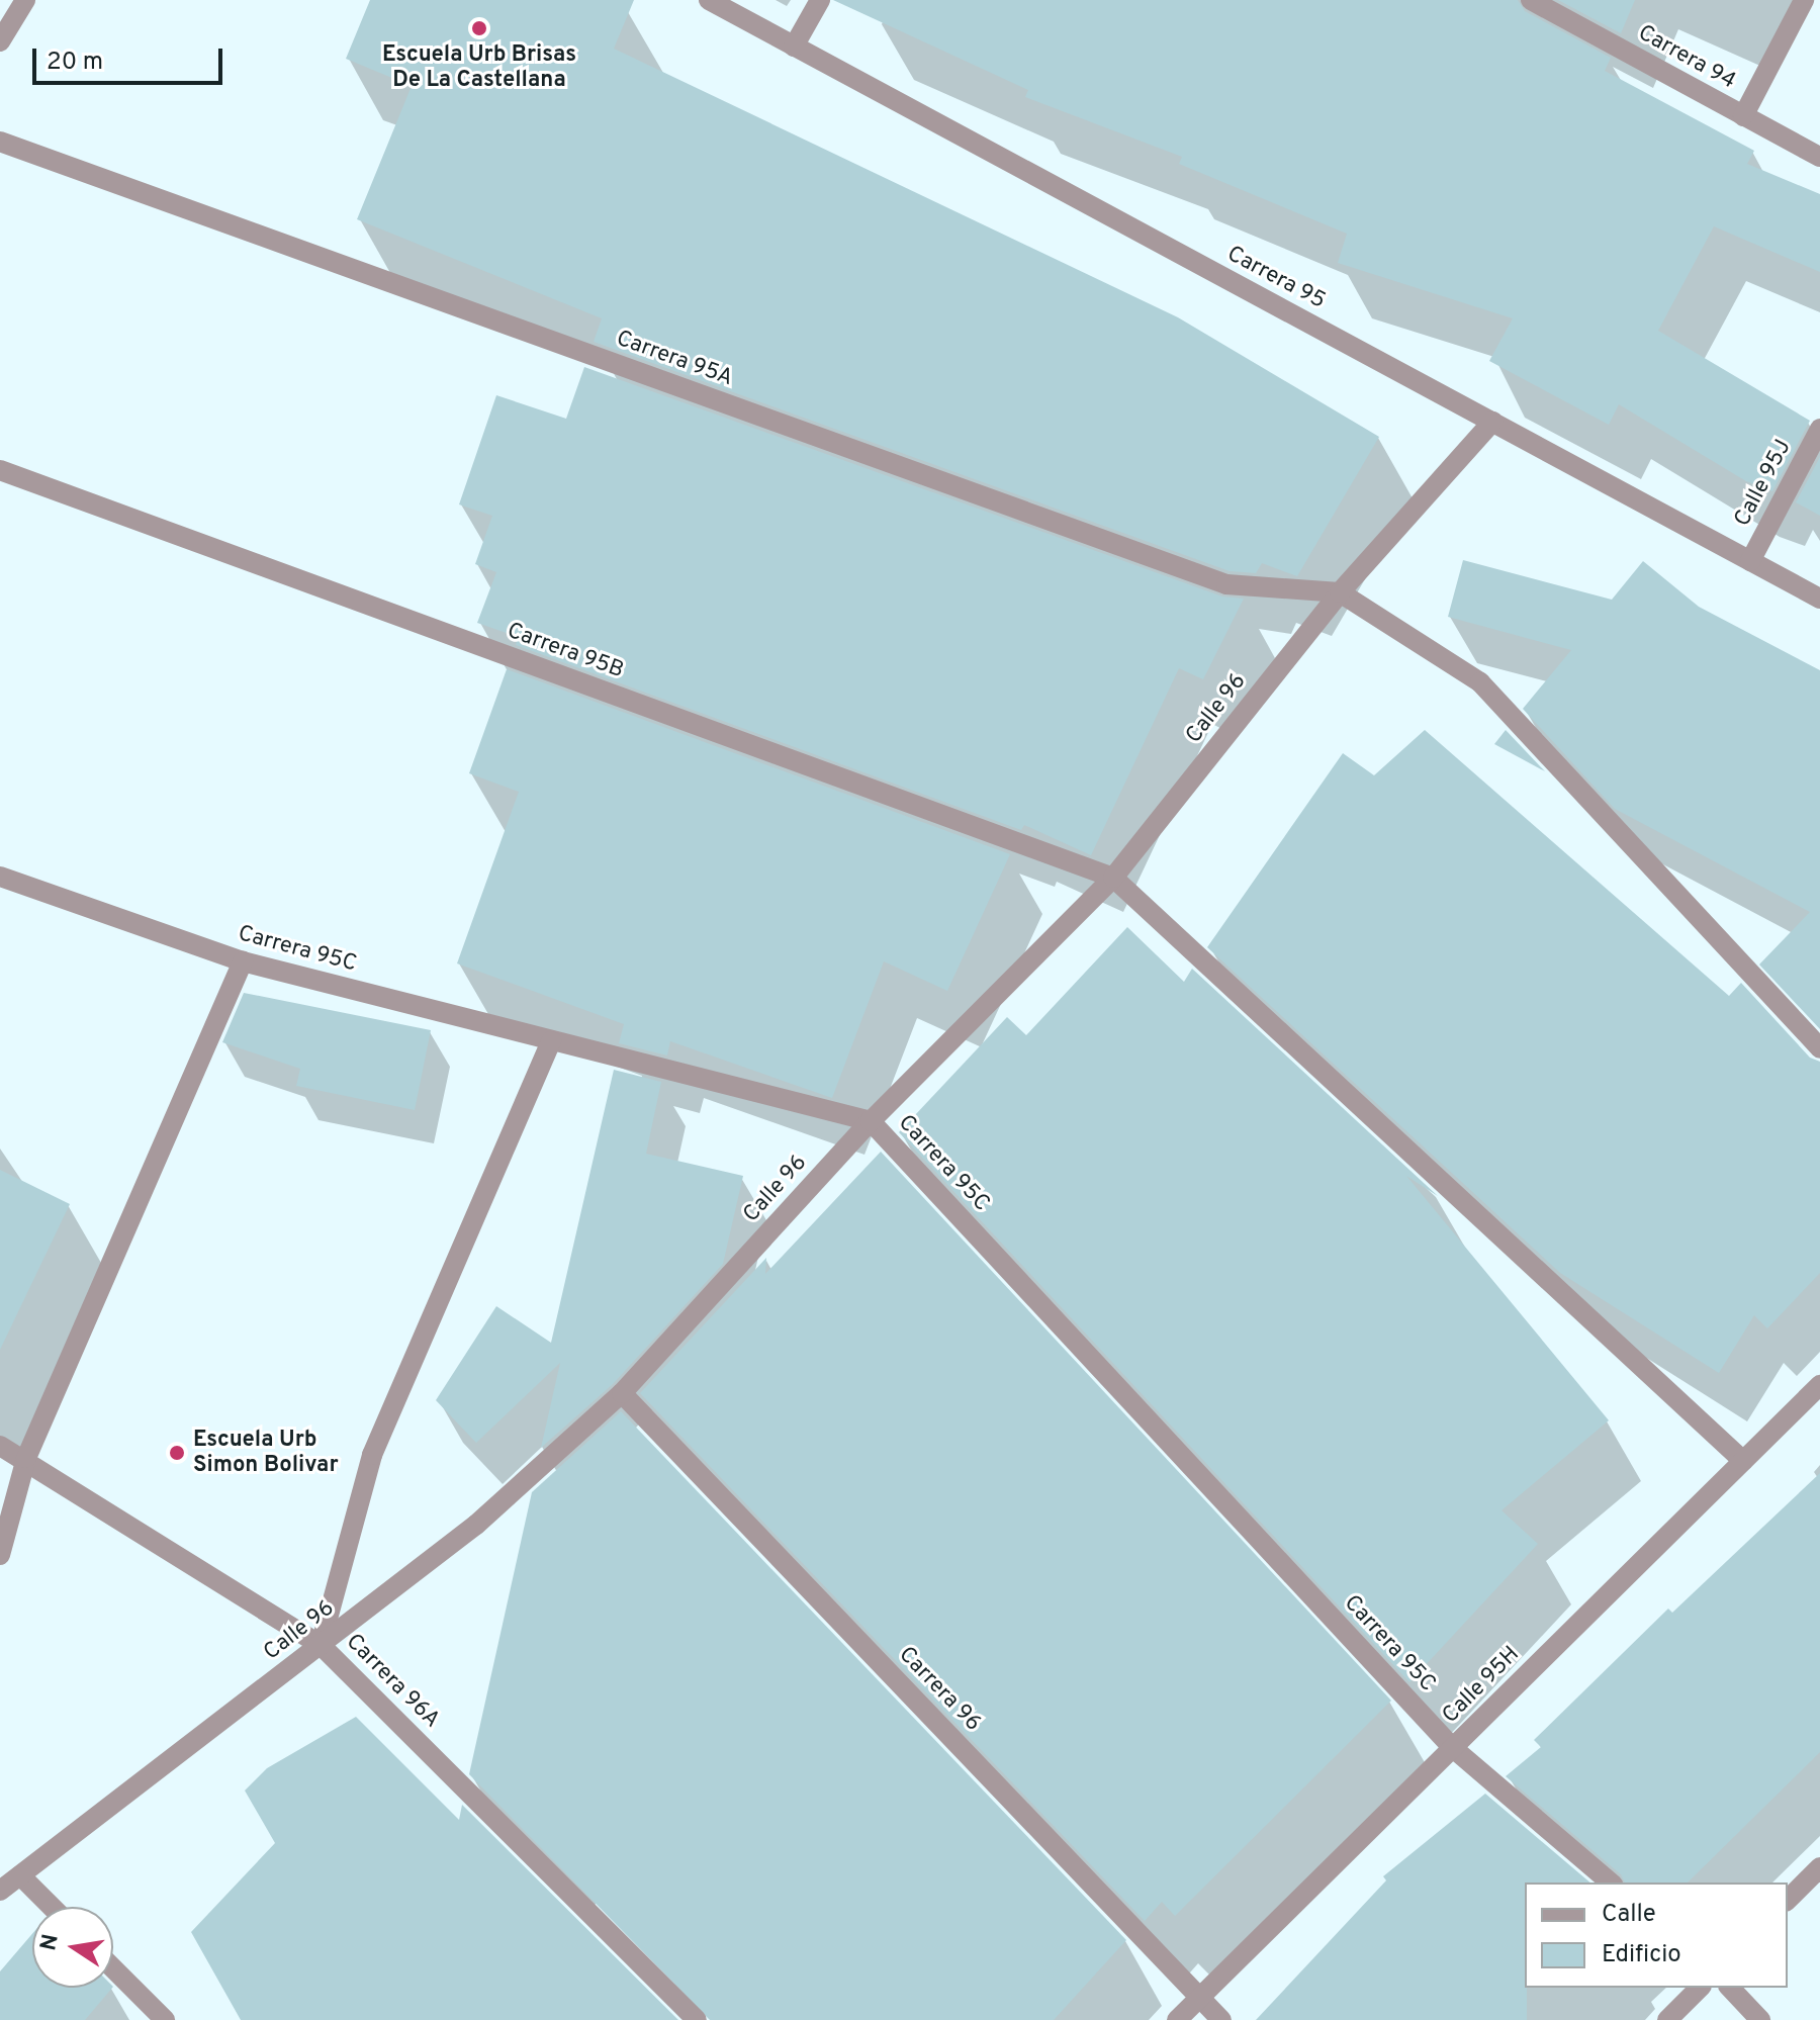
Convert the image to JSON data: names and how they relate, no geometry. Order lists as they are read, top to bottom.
{
  "streets": {
    "street": [
      "Carrera 94",
      "Carrera 95",
      "Carrera 95A",
      "Calle 95J",
      "Carrera 95B",
      "Calle 96",
      "Carrera 95C",
      "Carrera 96A",
      "Calle 95H",
      "Carrera 96"
    ]
  },
  "crossings": [
    ["Carrera 95", "Calle 95J"],
    ["Carrera 95", "Calle 96"],
    ["Carrera 95A", "Calle 96"],
    ["Carrera 95B", "Calle 96"],
    ["Calle 96", "Carrera 95C"],
    ["Calle 96", "Carrera 96A"],
    ["Calle 96", "Carrera 96"],
    ["Carrera 95C", "Calle 95H"],
    ["Calle 95H", "Carrera 96"]
  ],
  "places": ["Escuela Urb Brisas De La Castellana", "Escuela Urb Simon Bolivar"],
  "legend": ["Calle", "Edificio"],
  "scale_bar": "20 m",
  "north": "left"
}
